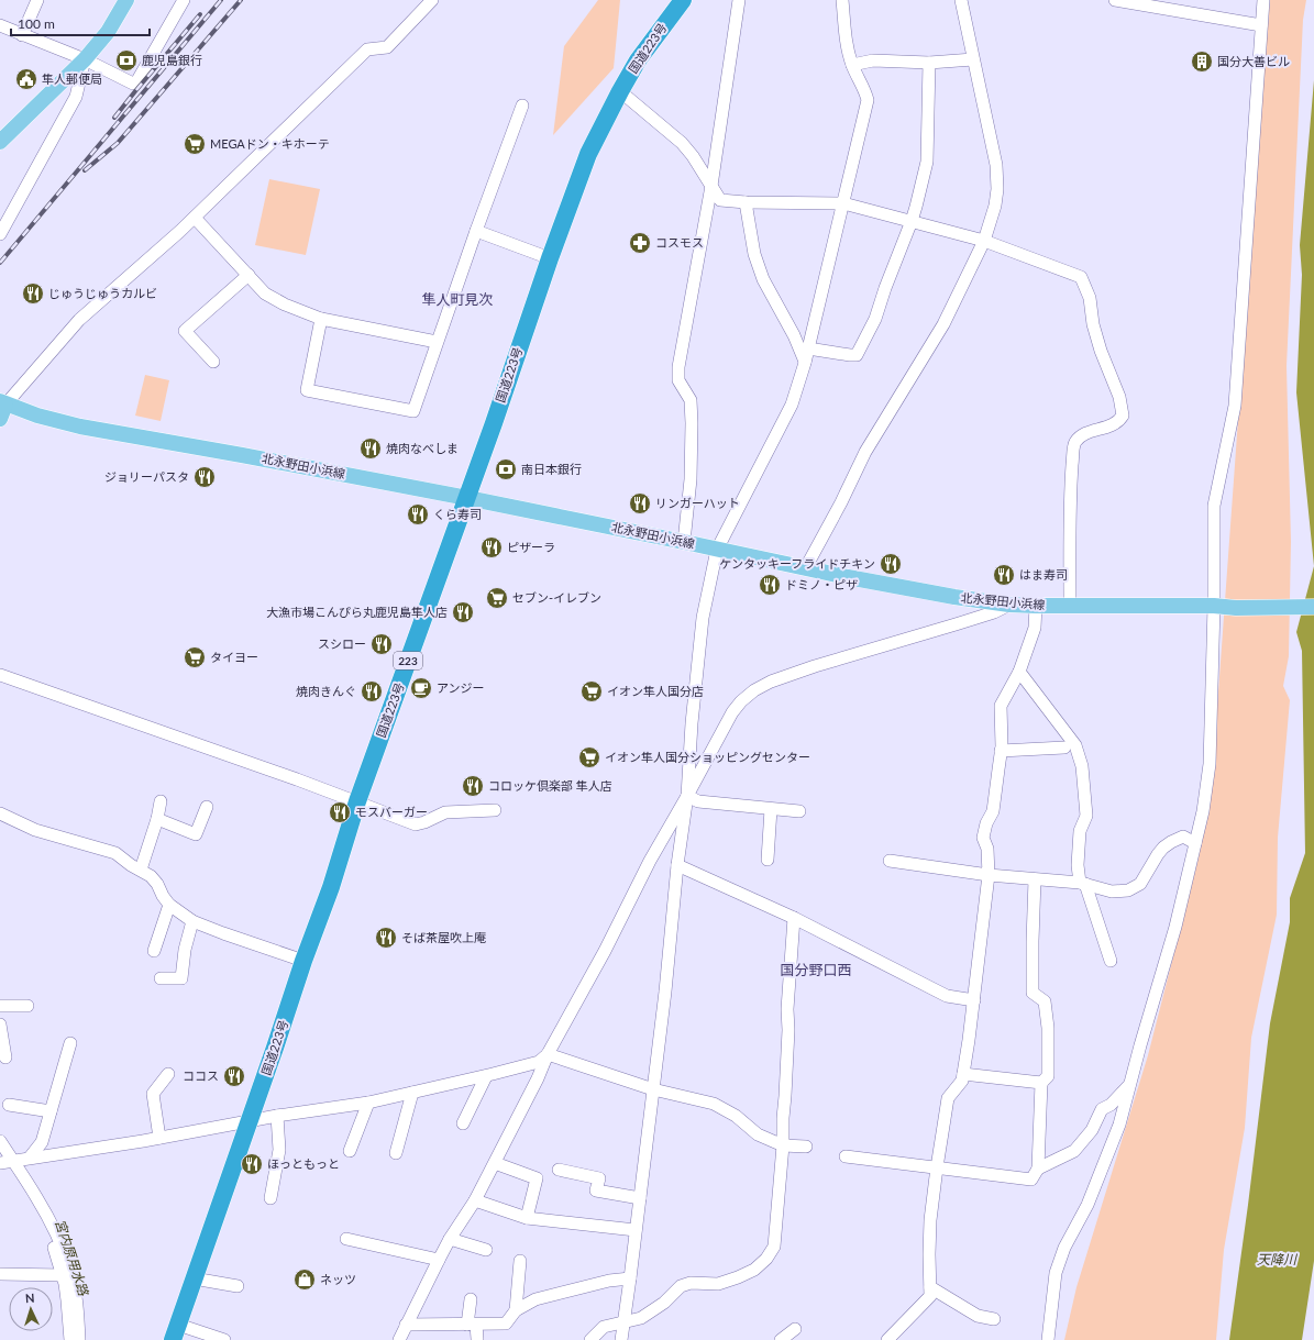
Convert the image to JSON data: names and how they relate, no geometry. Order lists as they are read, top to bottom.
{
  "streets": {
    "highway": ["国道223号", "223"],
    "main road": ["北永野田小浜線"]
  },
  "crossings": [
    ["国道223号", "北永野田小浜線"]
  ],
  "districts": ["隼人町見次", "国分野口西"],
  "water": ["宮内原用水路", "天降川"],
  "places": {
    "bank": ["鹿児島銀行", "南日本銀行"],
    "building": ["国分大善ビル"],
    "public building": ["隼人郵便局"],
    "supermarket": [
      "MEGAドン・キホーテ",
      "セブン-イレブン",
      "タイヨー",
      "イオン隼人国分店",
      "イオン隼人国分ショッピングセンター"
    ],
    "pharmacy": ["コスモス"],
    "restaurant": [
      "じゅうじゅうカルビ",
      "焼肉なべしま",
      "ジョリーパスタ",
      "リンガーハット",
      "くら寿司",
      "ピザーラ",
      "ケンタッキーフライドチキン",
      "はま寿司",
      "ドミノ・ピザ",
      "大漁市場こんぴら丸鹿児島隼人店",
      "スシロー",
      "焼肉きんぐ",
      "コロッケ倶楽部 隼人店",
      "モスバーガー",
      "そば茶屋吹上庵",
      "ココス",
      "ほっともっと"
    ],
    "cafe": ["アンジー"],
    "shop": ["ネッツ"]
  },
  "scale_bar": "100 m",
  "north": "top"
}
